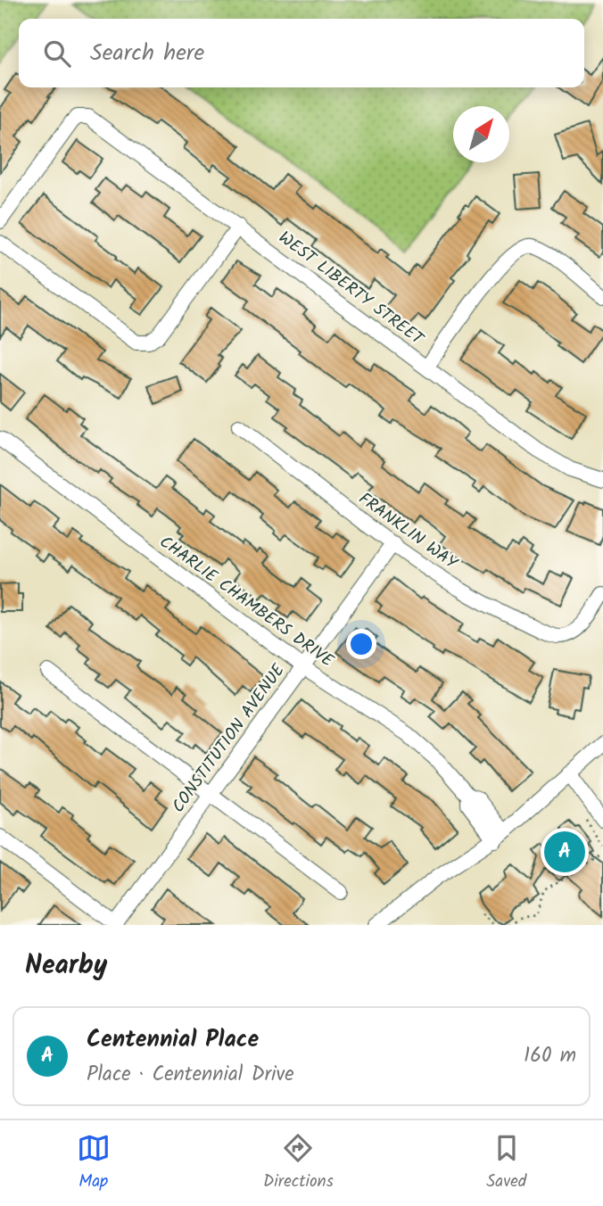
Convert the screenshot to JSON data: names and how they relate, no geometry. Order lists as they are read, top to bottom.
{
  "streets": {
    "street": [
      "WEST LIBERTY STREET",
      "FRANKLIN WAY",
      "CHARLIE CHAMBERS DRIVE",
      "CONSTITUTION AVENUE"
    ]
  },
  "crossings": [
    ["FRANKLIN WAY", "CONSTITUTION AVENUE"],
    ["CHARLIE CHAMBERS DRIVE", "CONSTITUTION AVENUE"]
  ],
  "north": "top right",
  "page": {
    "search": "Search here",
    "pins": "A",
    "heading": "Nearby",
    "list": [
      {
        "mark": "A",
        "name": "Centennial Place",
        "note": "Place · Centennial Drive",
        "value": "160 m"
      }
    ],
    "nav": ["Map", "Directions", "Saved"]
  }
}
